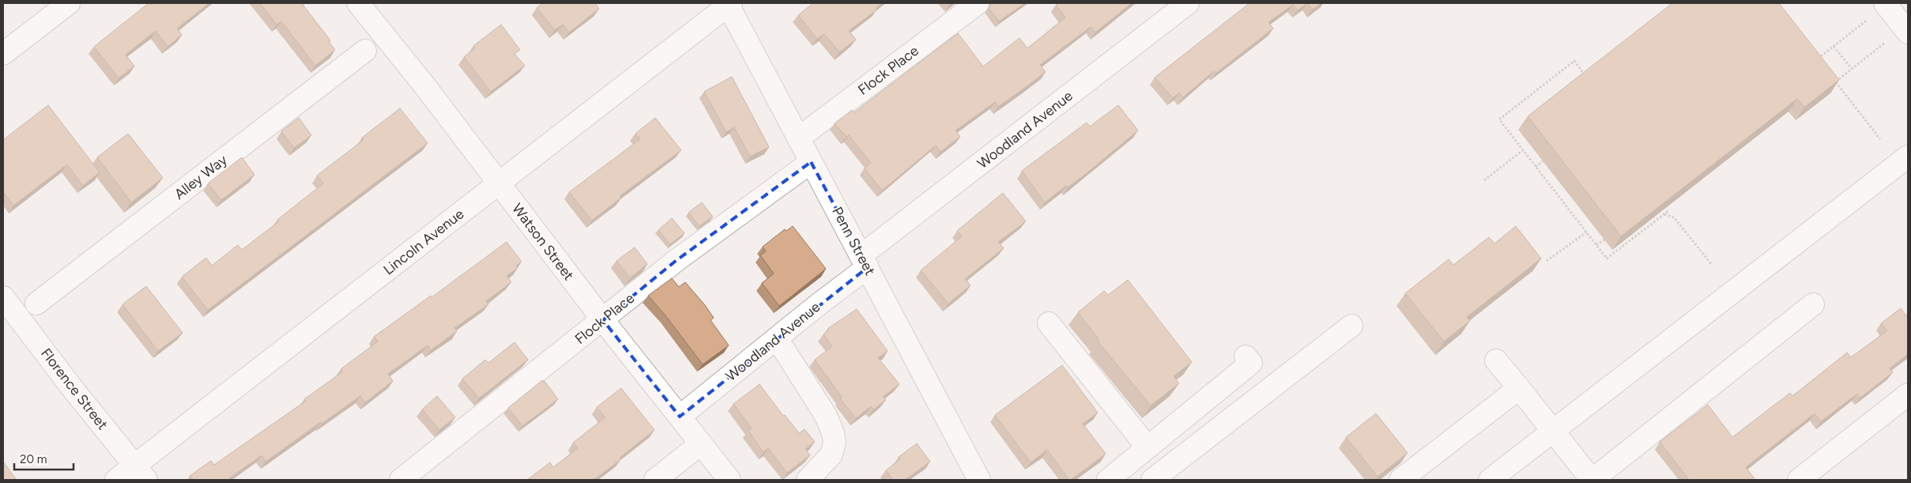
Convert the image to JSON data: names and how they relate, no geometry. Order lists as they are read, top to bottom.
{
  "streets": {
    "street": [
      "Flock Place",
      "Woodland Avenue",
      "Alley Way",
      "Penn Street",
      "Lincoln Avenue",
      "Watson Street",
      "Florence Street"
    ]
  },
  "crossings": [
    ["Flock Place", "Penn Street"],
    ["Flock Place", "Watson Street"],
    ["Woodland Avenue", "Penn Street"],
    ["Woodland Avenue", "Watson Street"],
    ["Penn Street", "Lincoln Avenue"],
    ["Lincoln Avenue", "Watson Street"],
    ["Lincoln Avenue", "Florence Street"]
  ],
  "scale_bar": "20 m"
}
